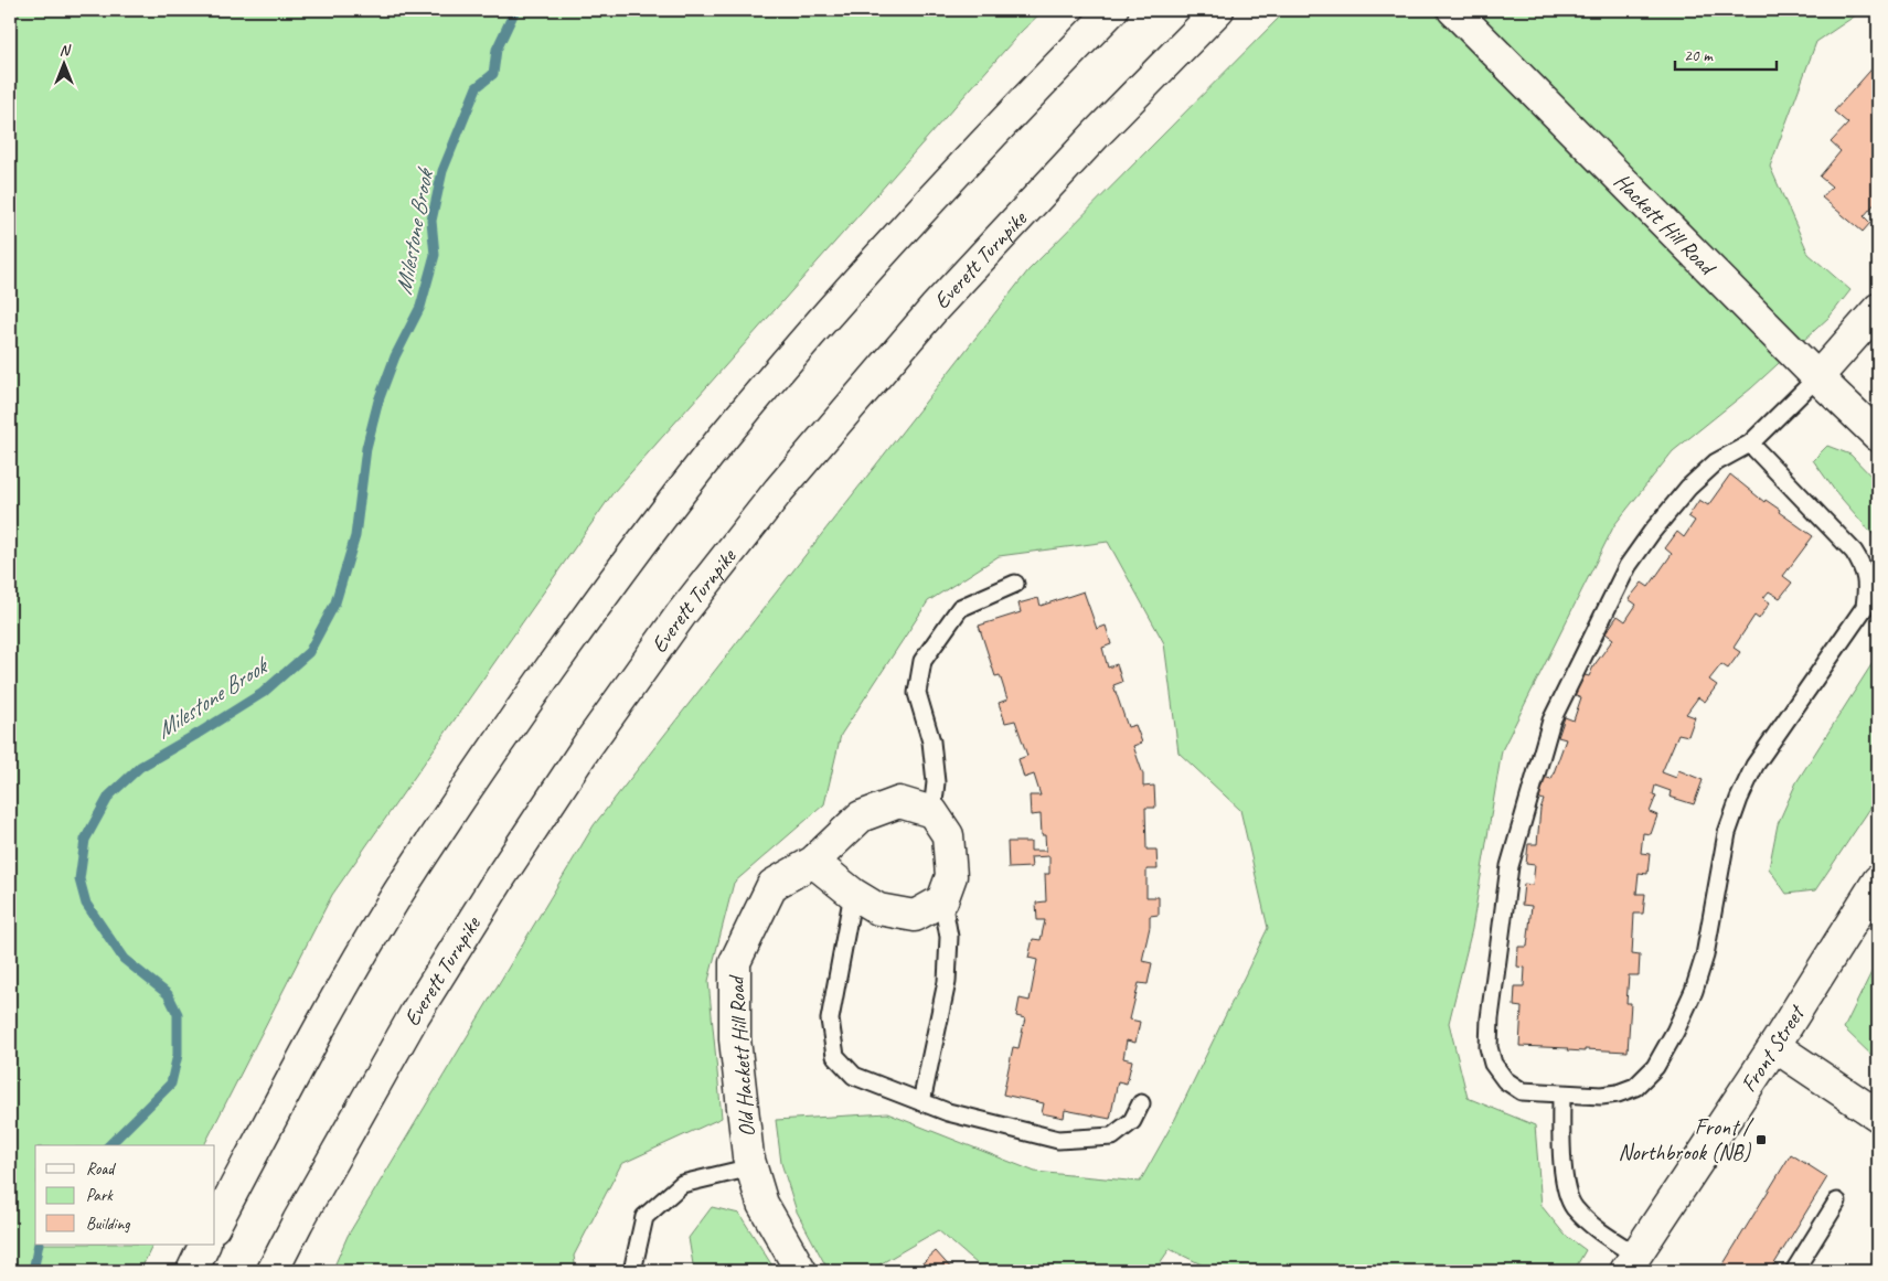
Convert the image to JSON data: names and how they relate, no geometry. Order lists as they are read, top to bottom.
{
  "streets": {
    "main road": [
      "Hackett Hill Road",
      "Everett Turnpike",
      "Front Street",
      "Old Hackett Hill Road"
    ]
  },
  "water": ["Milestone Brook"],
  "places": {
    "transit": ["Front / Northbrook (NB)"]
  },
  "legend": ["Road", "Park", "Building"],
  "scale_bar": "20 m",
  "north": "top"
}
